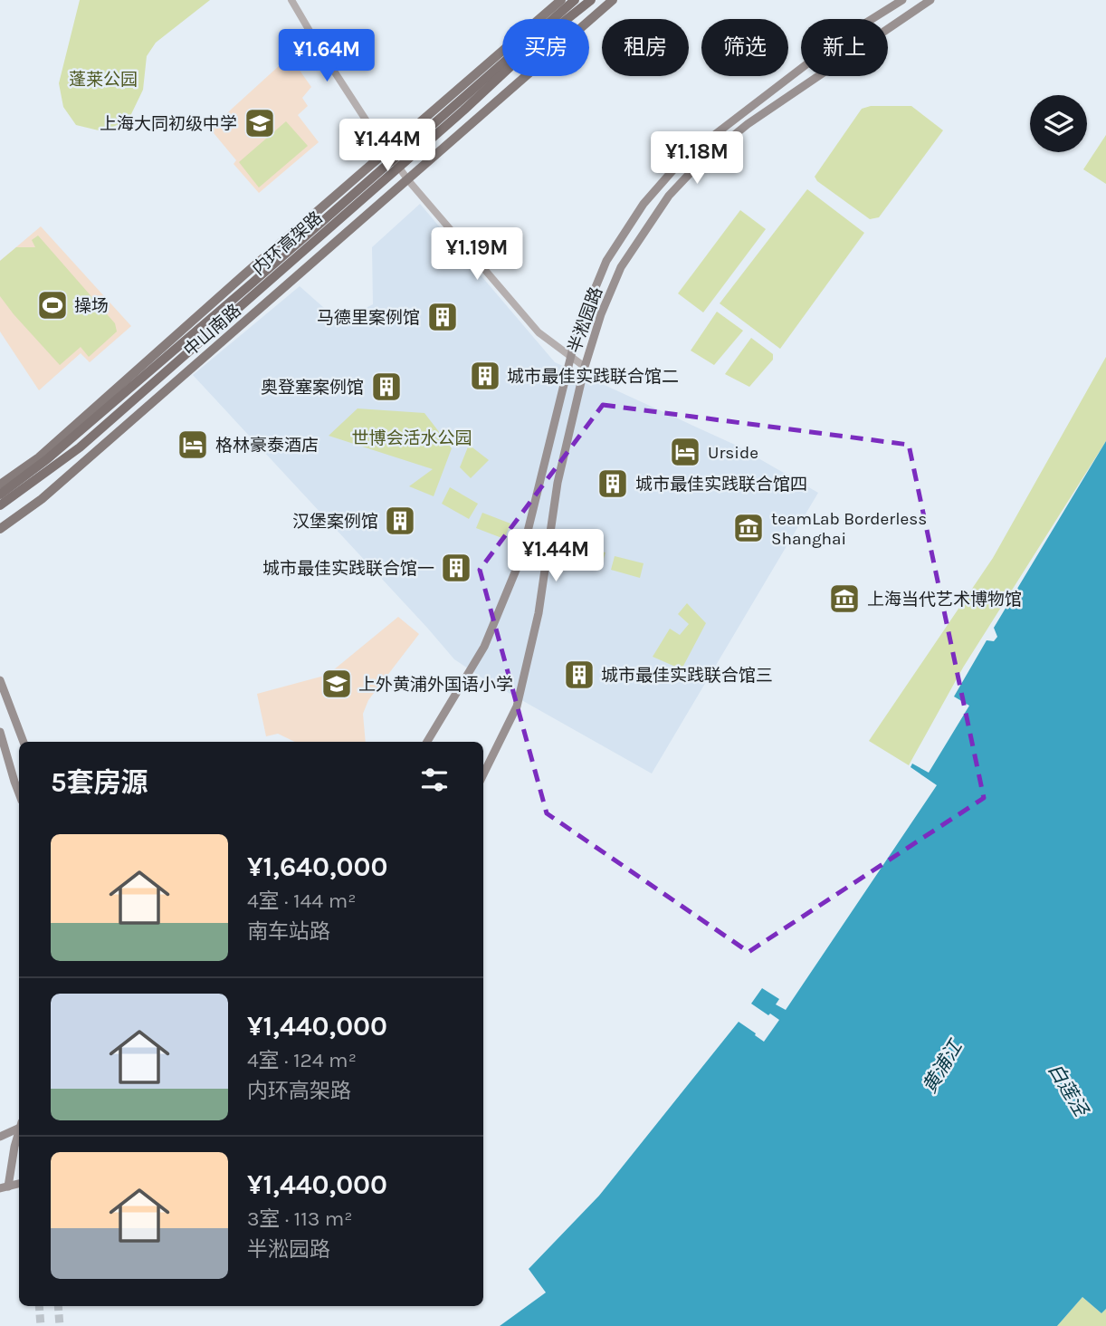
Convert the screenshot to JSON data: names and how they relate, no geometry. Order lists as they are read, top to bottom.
{
  "streets": {
    "highway": ["内环高架路"],
    "main road": ["半淞园路", "中山南路"]
  },
  "water": ["黄浦江", "白莲泾"],
  "parks": ["蓬莱公园", "世博会活水公园"],
  "places": {
    "school or university": ["上海大同初级中学", "上外黄浦外国语小学"],
    "sports": ["操场"],
    "building": [
      "马德里案例馆",
      "城市最佳实践联合馆二",
      "奥登塞案例馆",
      "城市最佳实践联合馆四",
      "汉堡案例馆",
      "城市最佳实践联合馆一",
      "城市最佳实践联合馆三"
    ],
    "hotel": ["格林豪泰酒店", "Urside"],
    "museum": ["teamLab Borderless Shanghai", "上海当代艺术博物馆"]
  },
  "page": {
    "chip": [
      "买房",
      "租房",
      "筛选",
      "新上"
    ],
    "price": [
      "¥1.64M",
      "¥1.44M",
      "¥1.18M",
      "¥1.19M",
      "¥1.44M"
    ],
    "heading": "5套房源",
    "list": [
      {
        "name": "¥1,640,000",
        "note": "4室 · 144 m² · 南车站路"
      },
      {
        "name": "¥1,440,000",
        "note": "4室 · 124 m² · 内环高架路"
      },
      {
        "name": "¥1,440,000",
        "note": "3室 · 113 m² · 半淞园路"
      }
    ]
  }
}
